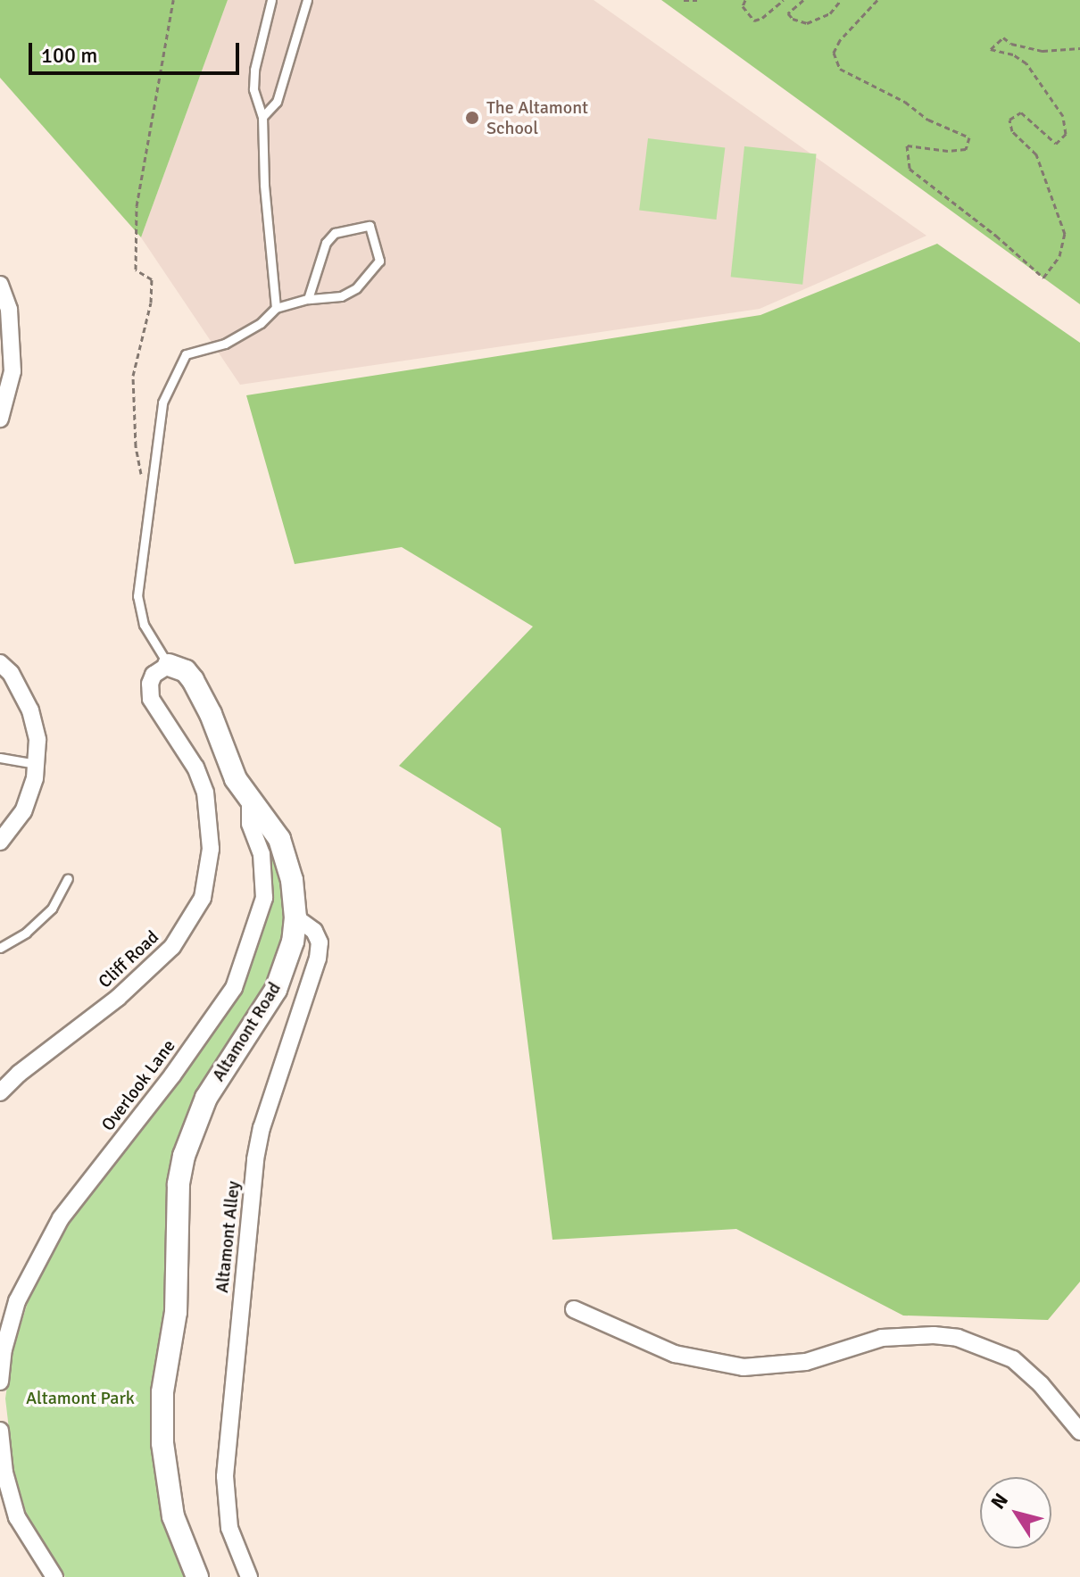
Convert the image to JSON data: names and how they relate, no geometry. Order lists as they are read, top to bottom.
{
  "streets": {
    "street": [
      "Cliff Road",
      "Altamont Road",
      "Overlook Lane",
      "Altamont Alley"
    ]
  },
  "crossings": [
    ["Cliff Road", "Altamont Road"],
    ["Altamont Road", "Overlook Lane"],
    ["Altamont Road", "Altamont Alley"]
  ],
  "parks": ["Altamont Park"],
  "places": ["The Altamont School"],
  "scale_bar": "100 m",
  "north": "top left"
}
